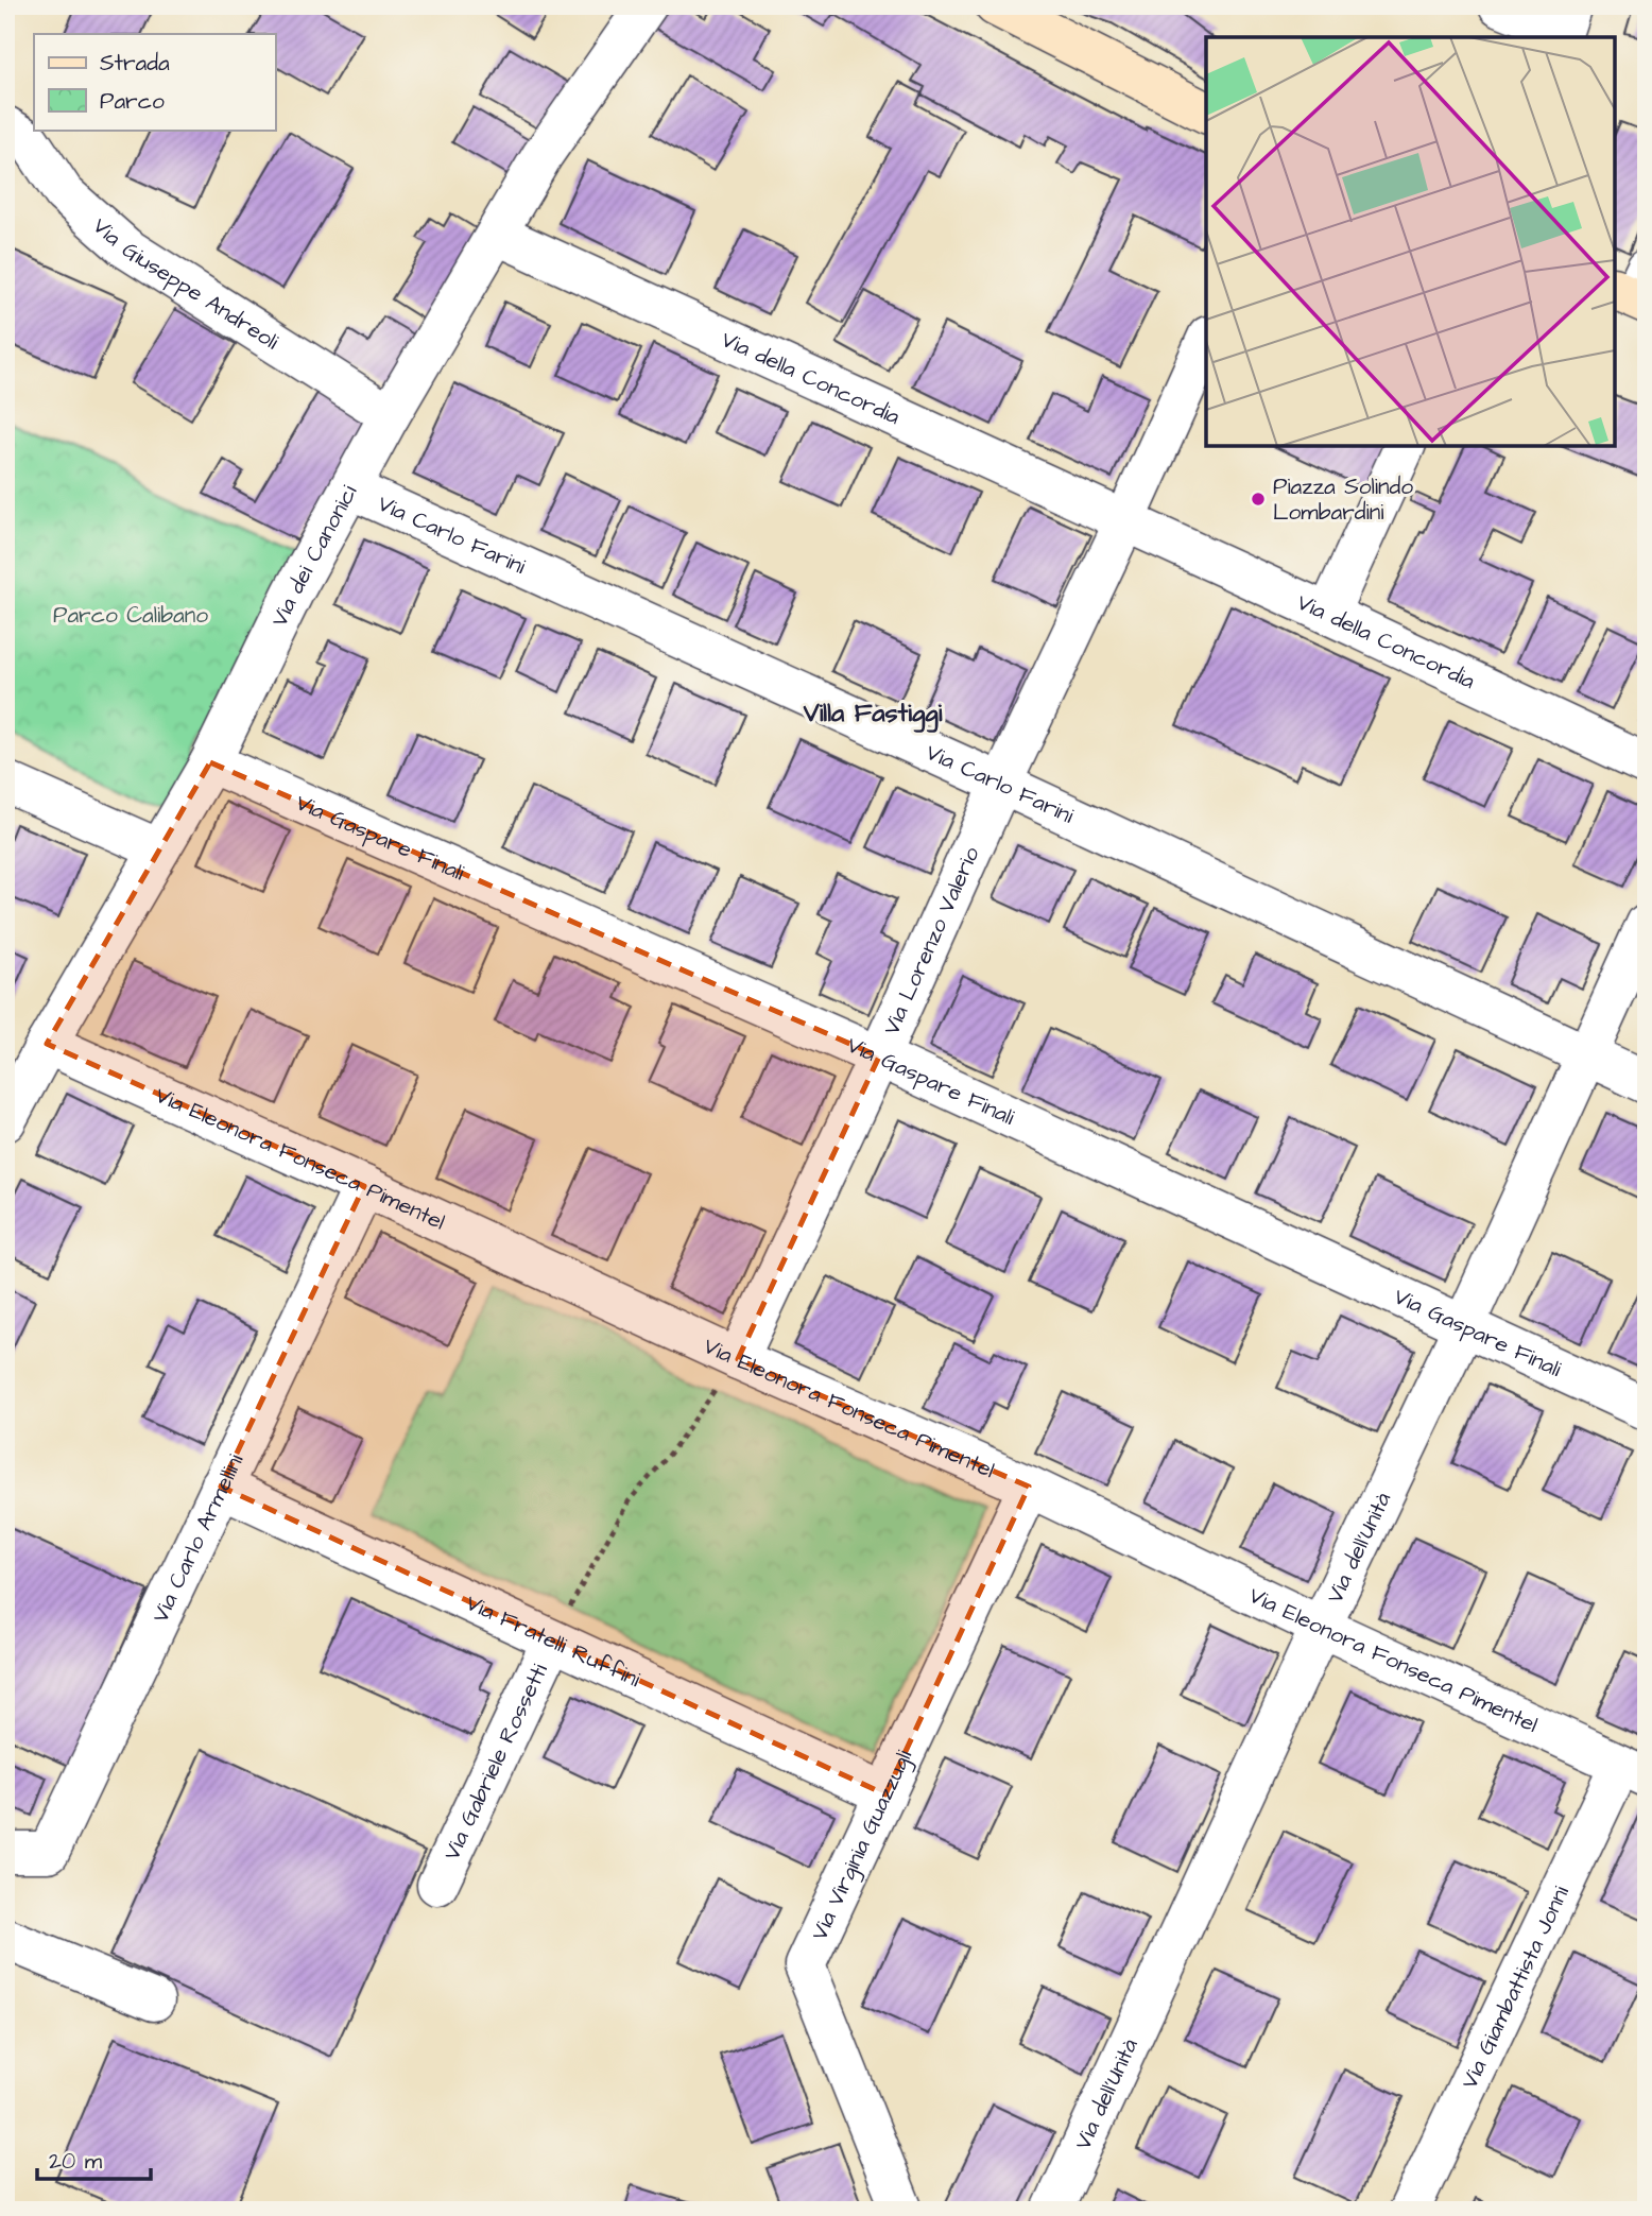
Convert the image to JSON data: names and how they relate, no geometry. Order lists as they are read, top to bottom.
{
  "streets": {
    "street": [
      "Via Giuseppe Andreoli",
      "Via della Concordia",
      "Via Carlo Farini",
      "Via dei Canonici",
      "Via Gaspare Finali",
      "Via Lorenzo Valerio",
      "Via Eleonora Fonseca Pimentel",
      "Via Carlo Armellini",
      "Via dell'Unità",
      "Via Fratelli Ruffini",
      "Via Gabriele Rossetti",
      "Via Virginia Guazzugli",
      "Via Giambattista Jonni"
    ]
  },
  "crossings": [
    ["Via Giuseppe Andreoli", "Via dei Canonici"],
    ["Via della Concordia", "Via dei Canonici"],
    ["Via della Concordia", "Via Lorenzo Valerio"],
    ["Via Carlo Farini", "Via dei Canonici"],
    ["Via Carlo Farini", "Via Lorenzo Valerio"],
    ["Via Carlo Farini", "Via dell'Unità"],
    ["Via dei Canonici", "Via Gaspare Finali"],
    ["Via dei Canonici", "Via Eleonora Fonseca Pimentel"],
    ["Via Gaspare Finali", "Via Lorenzo Valerio"],
    ["Via Gaspare Finali", "Via dell'Unità"],
    ["Via Lorenzo Valerio", "Via Eleonora Fonseca Pimentel"],
    ["Via Eleonora Fonseca Pimentel", "Via Carlo Armellini"],
    ["Via Eleonora Fonseca Pimentel", "Via dell'Unità"],
    ["Via Eleonora Fonseca Pimentel", "Via Virginia Guazzugli"],
    ["Via Eleonora Fonseca Pimentel", "Via Giambattista Jonni"],
    ["Via Carlo Armellini", "Via Fratelli Ruffini"],
    ["Via Fratelli Ruffini", "Via Gabriele Rossetti"],
    ["Via Fratelli Ruffini", "Via Virginia Guazzugli"]
  ],
  "districts": ["Villa Fastiggi"],
  "parks": ["Parco Calibano"],
  "places": ["Piazza Solindo Lombardini"],
  "legend": ["Strada", "Parco"],
  "scale_bar": "20 m"
}
